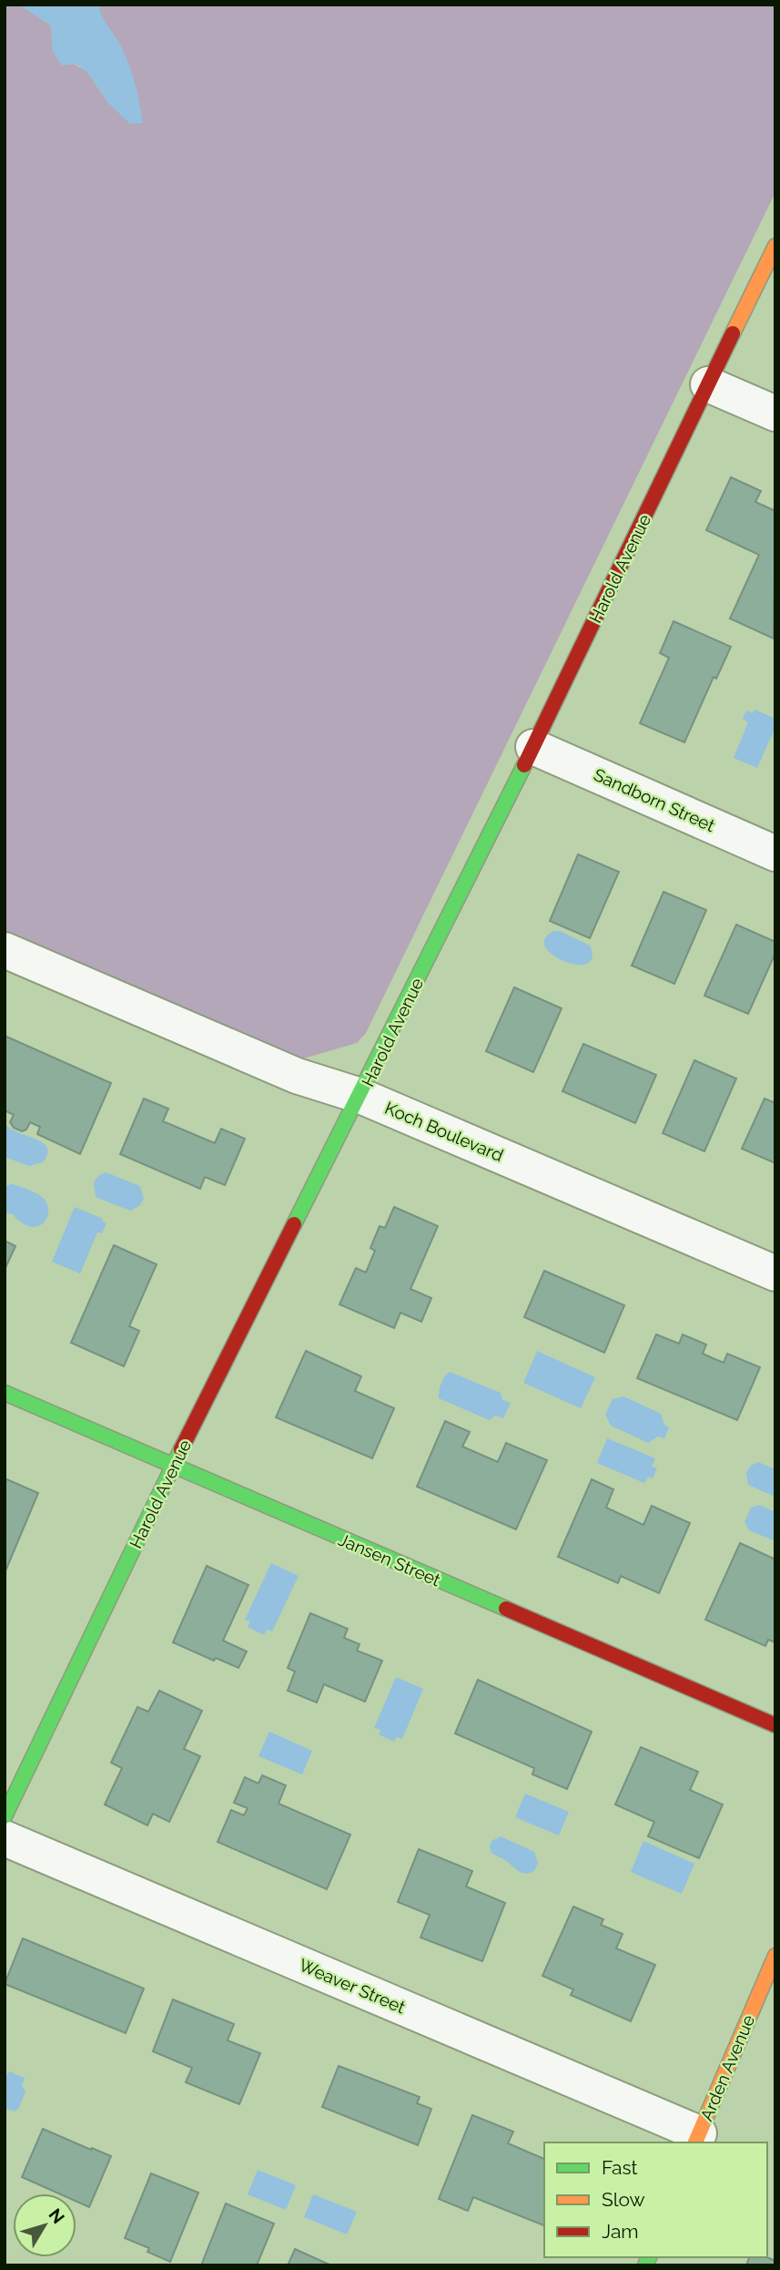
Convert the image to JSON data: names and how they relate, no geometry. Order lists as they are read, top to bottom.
{
  "streets": {
    "street": [
      "Harold Avenue",
      "Sandborn Street",
      "Koch Boulevard",
      "Jansen Street",
      "Weaver Street",
      "Arden Avenue"
    ]
  },
  "crossings": [
    ["Harold Avenue", "Sandborn Street"],
    ["Harold Avenue", "Koch Boulevard"],
    ["Harold Avenue", "Jansen Street"],
    ["Weaver Street", "Arden Avenue"]
  ],
  "legend": ["Fast", "Slow", "Jam"],
  "north": "top right"
}
